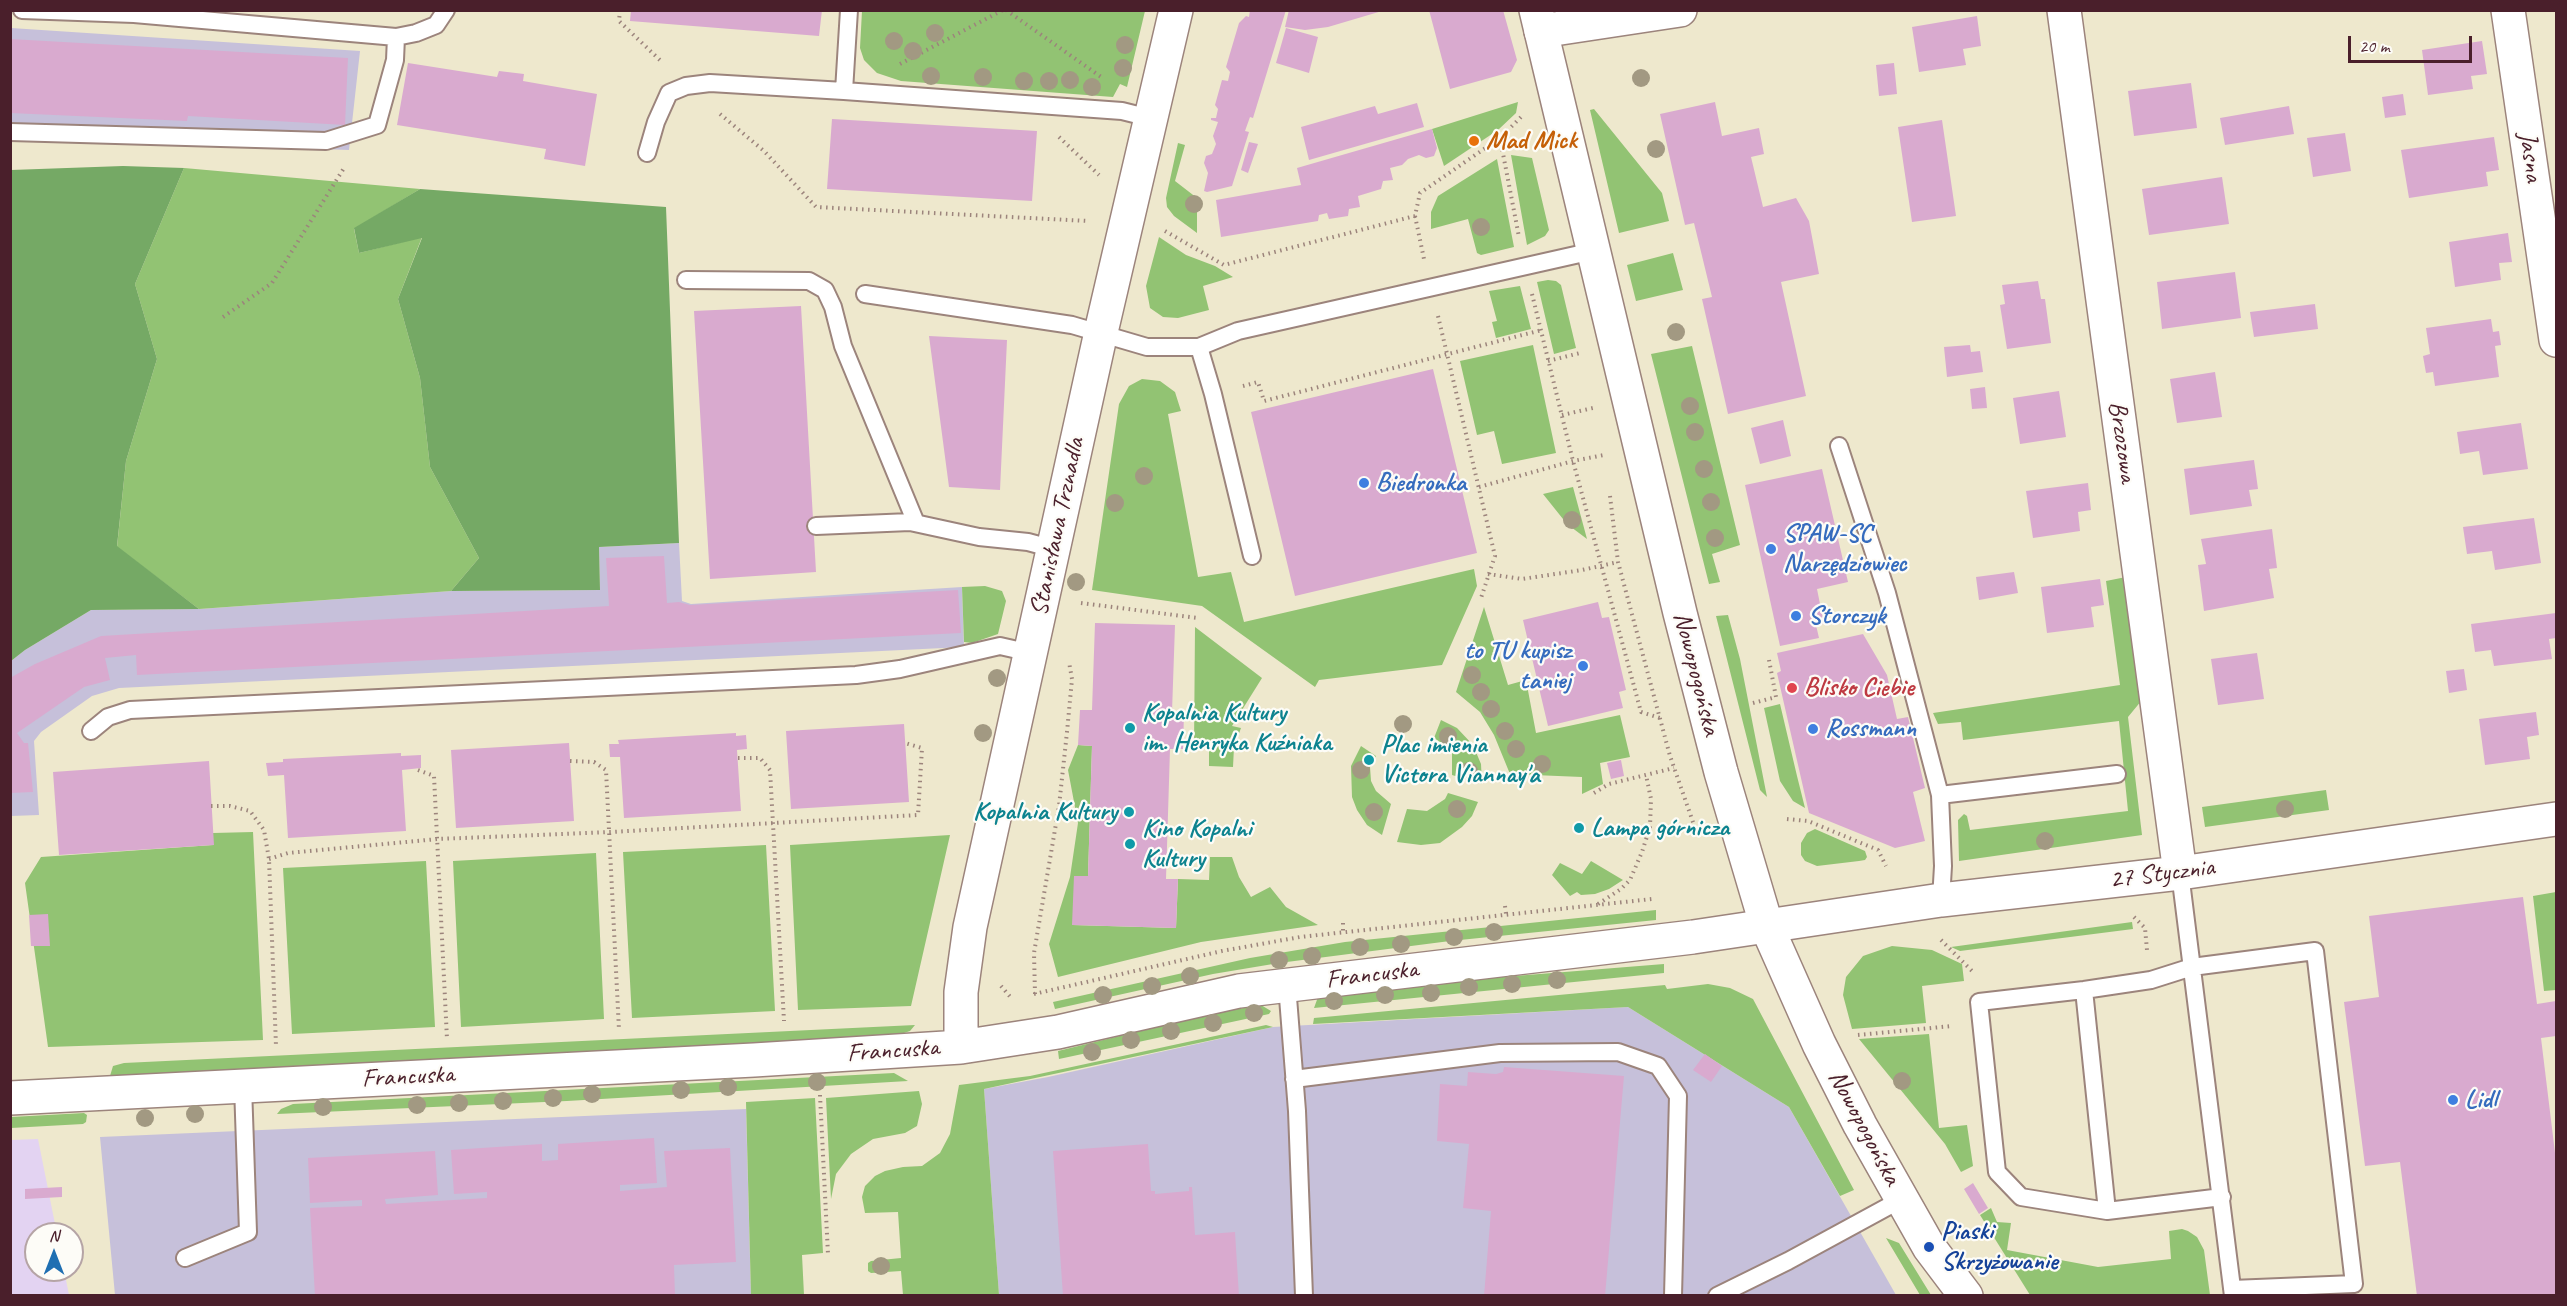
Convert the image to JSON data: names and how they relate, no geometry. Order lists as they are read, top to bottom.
{
  "streets": {
    "street": [
      "Jasna",
      "Brzozowa",
      "Stanisława Trznadla",
      "Nowopogońska",
      "27 Stycznia",
      "Francuska"
    ]
  },
  "crossings": [
    ["Brzozowa", "27 Stycznia"],
    ["Stanisława Trznadla", "Francuska"],
    ["Nowopogońska", "27 Stycznia"],
    ["Nowopogońska", "Francuska"],
    ["27 Stycznia", "Francuska"]
  ],
  "places": [
    "Mad Mick",
    "Biedronka",
    "SPAW-SC Narzędziowiec",
    "Storczyk",
    "to TU kupisz taniej",
    "Blisko Ciebie",
    "Kopalnia Kultury im. Henryka Kuźniaka",
    "Rossmann",
    "Plac imienia Victora Viannay'a",
    "Kopalnia Kultury",
    "Lampa górnicza",
    "Kino Kopalni Kultury",
    "Lidl",
    "Piaski Skrzyżowanie"
  ],
  "scale_bar": "20 m",
  "north": "top"
}
